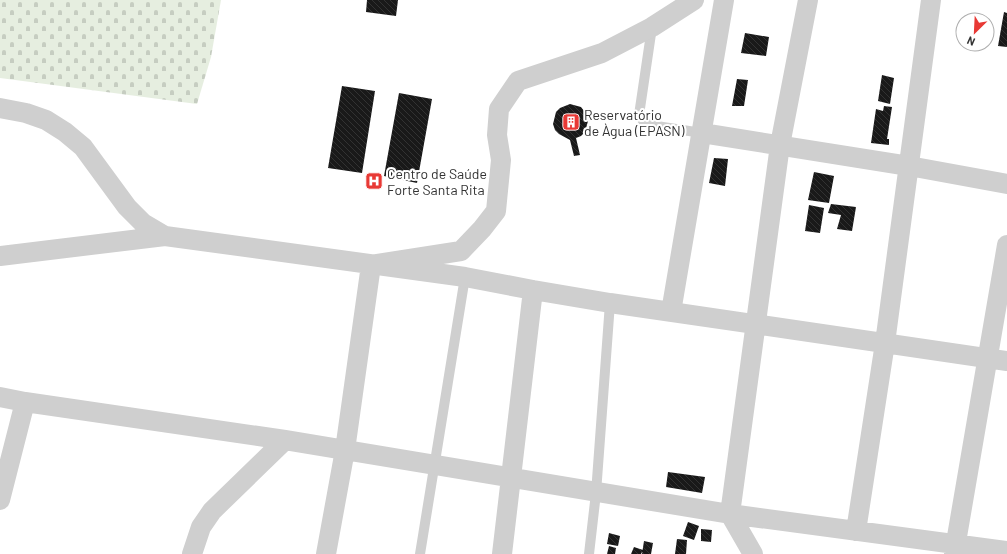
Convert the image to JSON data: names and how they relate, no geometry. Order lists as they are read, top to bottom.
{
  "places": {
    "building": ["Reservatório de Àgua (EPASN)"],
    "hospital": ["Centro de Saúde Forte Santa Rita"]
  },
  "north": "bottom left"
}
